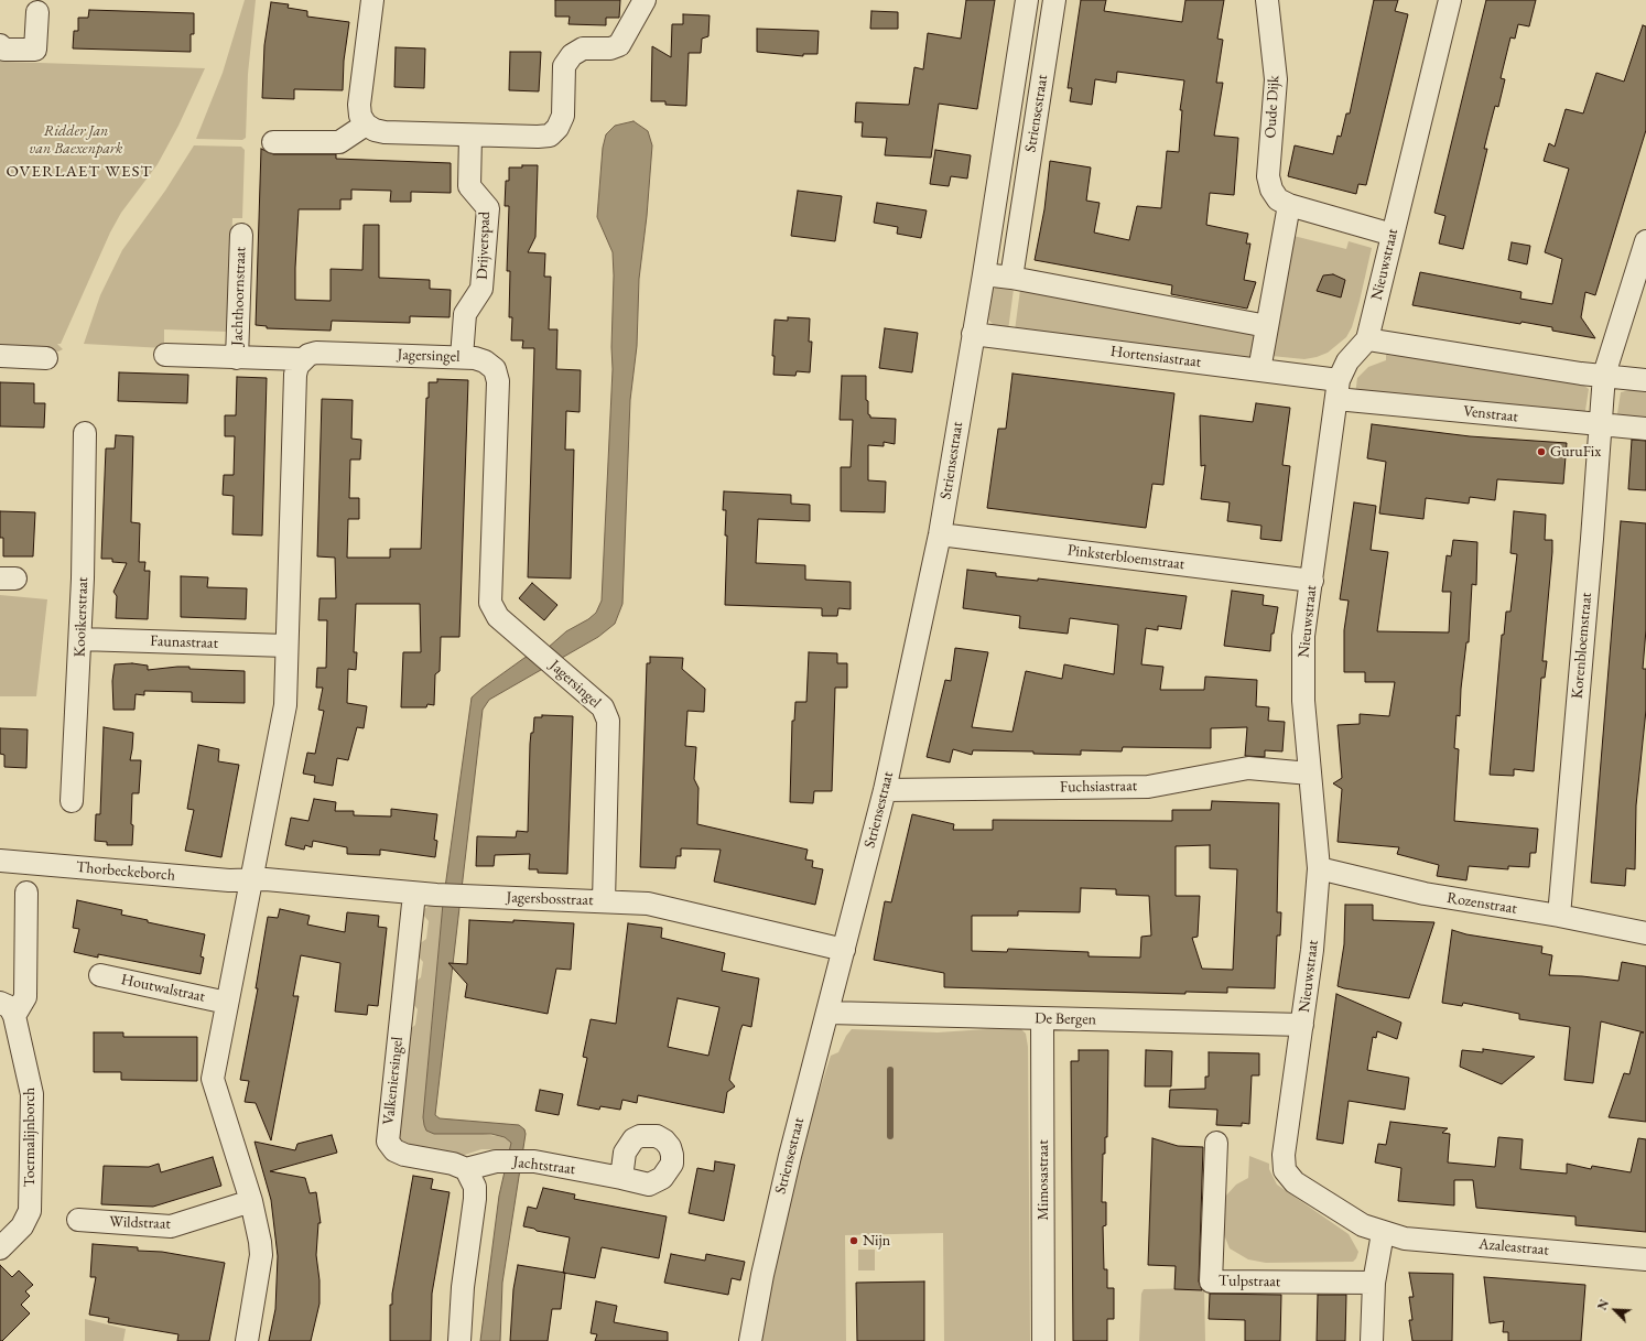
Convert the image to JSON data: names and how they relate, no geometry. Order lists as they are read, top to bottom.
{
  "streets": {
    "street": [
      "Oude Dijk",
      "Striensestraat",
      "Drijverspad",
      "Nieuwstraat",
      "Jachthoornstraat",
      "Jagersingel",
      "Hortensiastraat",
      "Venstraat",
      "Pinksterbloemstraat",
      "Kooikerstraat",
      "Faunastraat",
      "Korenbloemstraat",
      "Fuchsiastraat",
      "Thorbeckeborch",
      "Jagersbosstraat",
      "Rozenstraat",
      "Houtwalstraat",
      "De Bergen",
      "Valkeniersingel",
      "Toermalijnborch",
      "Jachtstraat",
      "Mimosastraat",
      "Wildstraat",
      "Azaleastraat",
      "Tulpstraat"
    ]
  },
  "crossings": [
    ["Oude Dijk", "Nieuwstraat"],
    ["Striensestraat", "Hortensiastraat"],
    ["Striensestraat", "Pinksterbloemstraat"],
    ["Striensestraat", "Fuchsiastraat"],
    ["Striensestraat", "Jagersbosstraat"],
    ["Striensestraat", "De Bergen"],
    ["Drijverspad", "Jagersingel"],
    ["Nieuwstraat", "Hortensiastraat"],
    ["Nieuwstraat", "Venstraat"],
    ["Nieuwstraat", "Pinksterbloemstraat"],
    ["Nieuwstraat", "Fuchsiastraat"],
    ["Nieuwstraat", "Rozenstraat"],
    ["Nieuwstraat", "De Bergen"],
    ["Nieuwstraat", "Azaleastraat"],
    ["Jachthoornstraat", "Jagersingel"],
    ["Jagersingel", "Jagersbosstraat"],
    ["Hortensiastraat", "Venstraat"],
    ["Venstraat", "Korenbloemstraat"],
    ["Kooikerstraat", "Faunastraat"],
    ["Korenbloemstraat", "Rozenstraat"],
    ["Thorbeckeborch", "Jagersbosstraat"],
    ["Jagersbosstraat", "Valkeniersingel"],
    ["De Bergen", "Mimosastraat"],
    ["Valkeniersingel", "Jachtstraat"]
  ],
  "districts": ["OVERLAET WEST"],
  "parks": ["Ridder Jan van Baexenpark"],
  "places": ["GuruFix", "Nijn"],
  "north": "top left"
}
